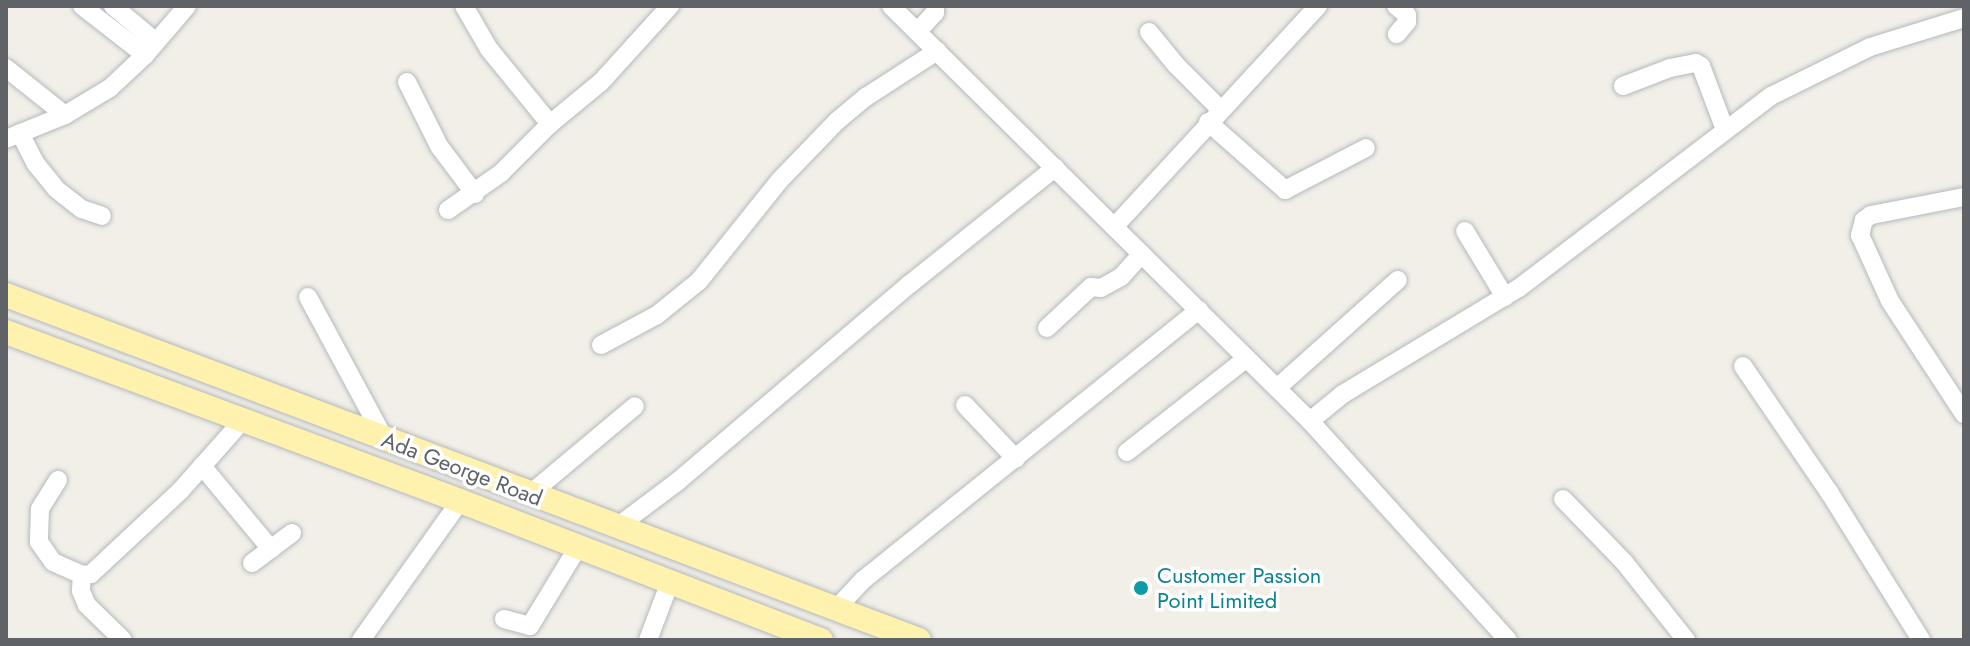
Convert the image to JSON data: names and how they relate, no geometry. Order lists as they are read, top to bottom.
{
  "streets": {
    "main road": ["Ada George Road"]
  },
  "places": ["Customer Passion Point Limited"]
}
